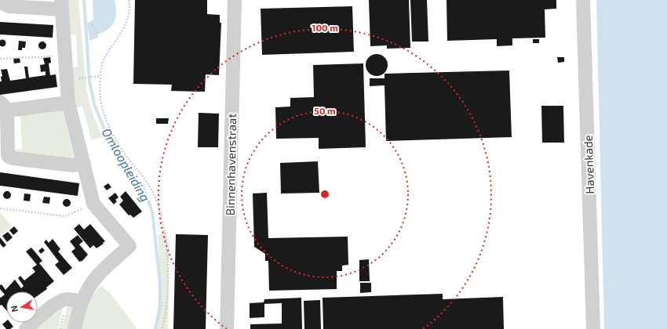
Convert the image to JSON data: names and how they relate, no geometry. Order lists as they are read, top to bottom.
{
  "streets": {
    "street": ["Binnenhavenstraat", "Havenkade"]
  },
  "water": ["Omloopleiding"],
  "north": "left",
  "rings": ["100 m", "50 m"]
}
